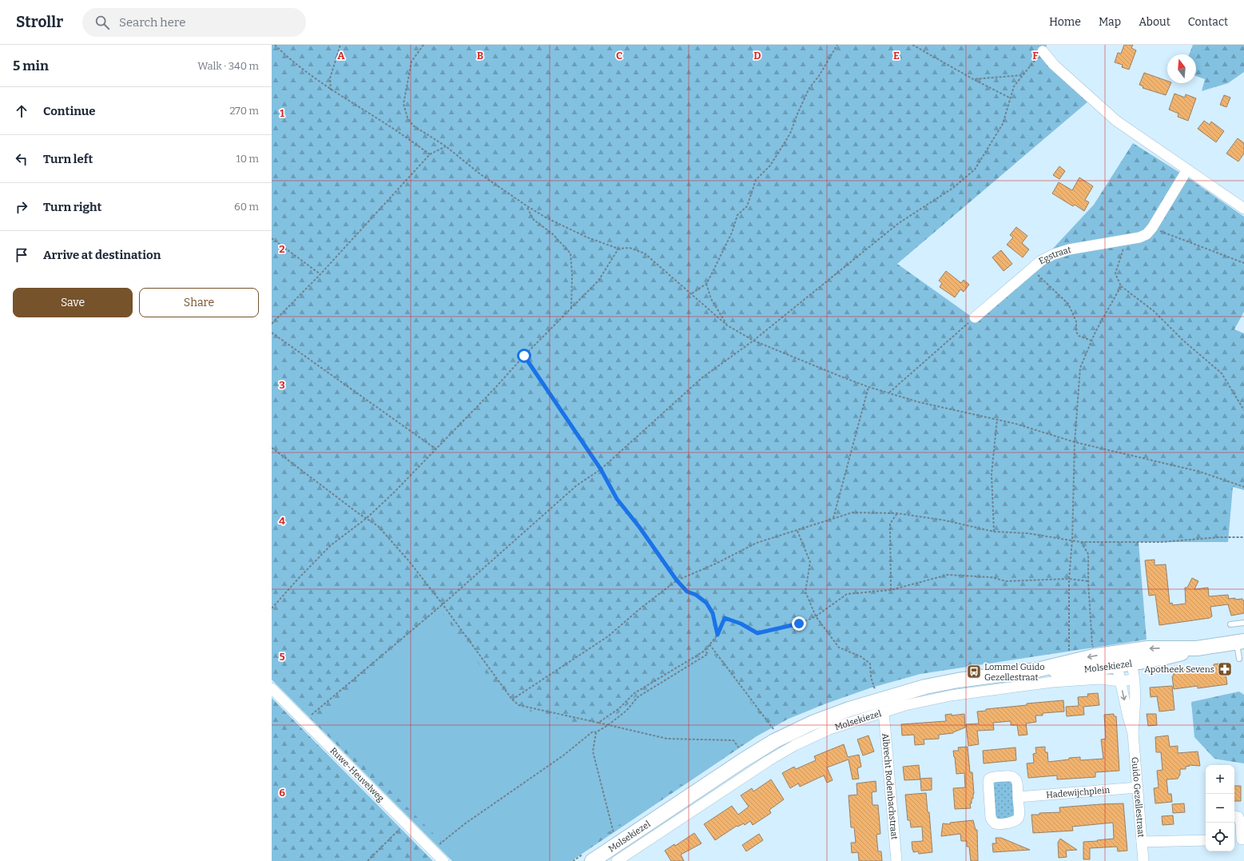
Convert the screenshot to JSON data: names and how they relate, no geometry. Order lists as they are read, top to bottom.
{
  "streets": {
    "main road": ["Molsekiezel"],
    "street": [
      "Egstraat",
      "Ruwe-Heuvelweg",
      "Albrecht Rodenbachstraat",
      "Hadewijchplein",
      "Guido Gezellestraat"
    ]
  },
  "crossings": [
    ["Molsekiezel", "Albrecht Rodenbachstraat"],
    ["Molsekiezel", "Guido Gezellestraat"],
    ["Hadewijchplein", "Guido Gezellestraat"]
  ],
  "places": {
    "pharmacy": ["Apotheek Sevens"],
    "bus stop": ["Lommel Guido Gezellestraat"]
  },
  "north": "top",
  "page": {
    "header": "Strollr",
    "search": "Search here",
    "nav": [
      "Home",
      "Map",
      "About",
      "Contact"
    ],
    "heading": ["5 min", "Walk · 340 m"],
    "list": [
      ["Continue", "270 m"],
      ["Turn left", "10 m"],
      ["Turn right", "60 m"],
      "Arrive at destination"
    ],
    "buttons": ["Save", "Share"],
    "map_buttons": ["+", "−"]
  },
  "grid": {
    "columns": [
      "A",
      "B",
      "C",
      "D",
      "E",
      "F"
    ],
    "rows": [
      "1",
      "2",
      "3",
      "4",
      "5",
      "6"
    ]
  }
}
